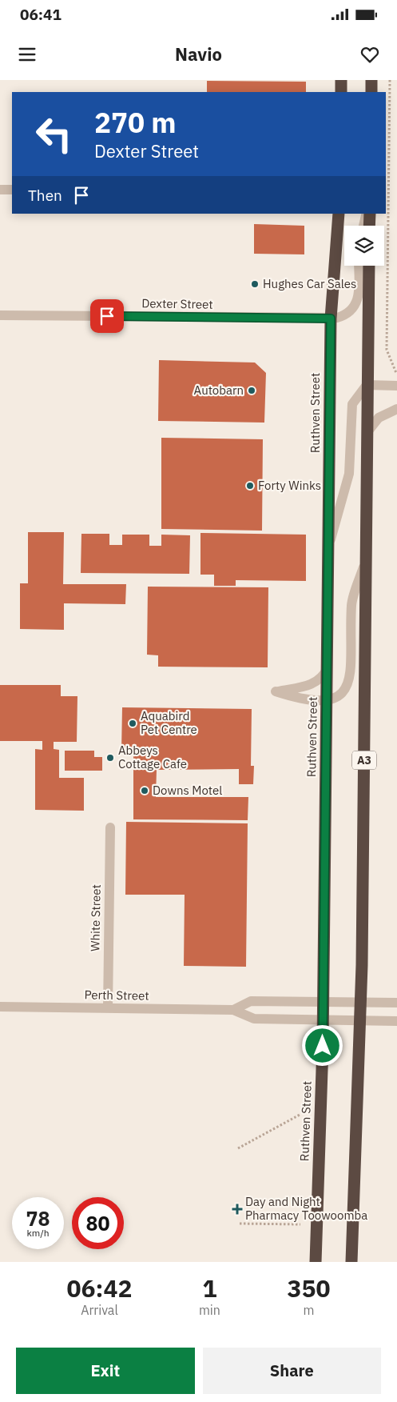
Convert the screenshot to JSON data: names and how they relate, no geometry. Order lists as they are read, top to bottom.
{
  "streets": {
    "highway": ["Ruthven Street", "A3"],
    "street": ["Dexter Street", "White Street", "Perth Street"]
  },
  "crossings": [
    ["Dexter Street", "Ruthven Street"],
    ["Ruthven Street", "Perth Street"],
    ["A3", "Perth Street"],
    ["White Street", "Perth Street"]
  ],
  "places": {
    "other": [
      "Hughes Car Sales",
      "Autobarn",
      "Forty Winks",
      "Aquabird Pet Centre",
      "Abbeys Cottage Cafe",
      "Downs Motel"
    ],
    "health": ["Day and Night Pharmacy Toowoomba"]
  },
  "page": {
    "status": "06:41",
    "header": "Navio",
    "turn": ["270 m", "Dexter Street"],
    "then": "Then",
    "speed": "78 km/h",
    "limit": "80",
    "eta": [
      "06:42",
      "Arrival",
      "1",
      "min",
      "350",
      "m"
    ],
    "buttons": ["Exit", "Share"]
  }
}
